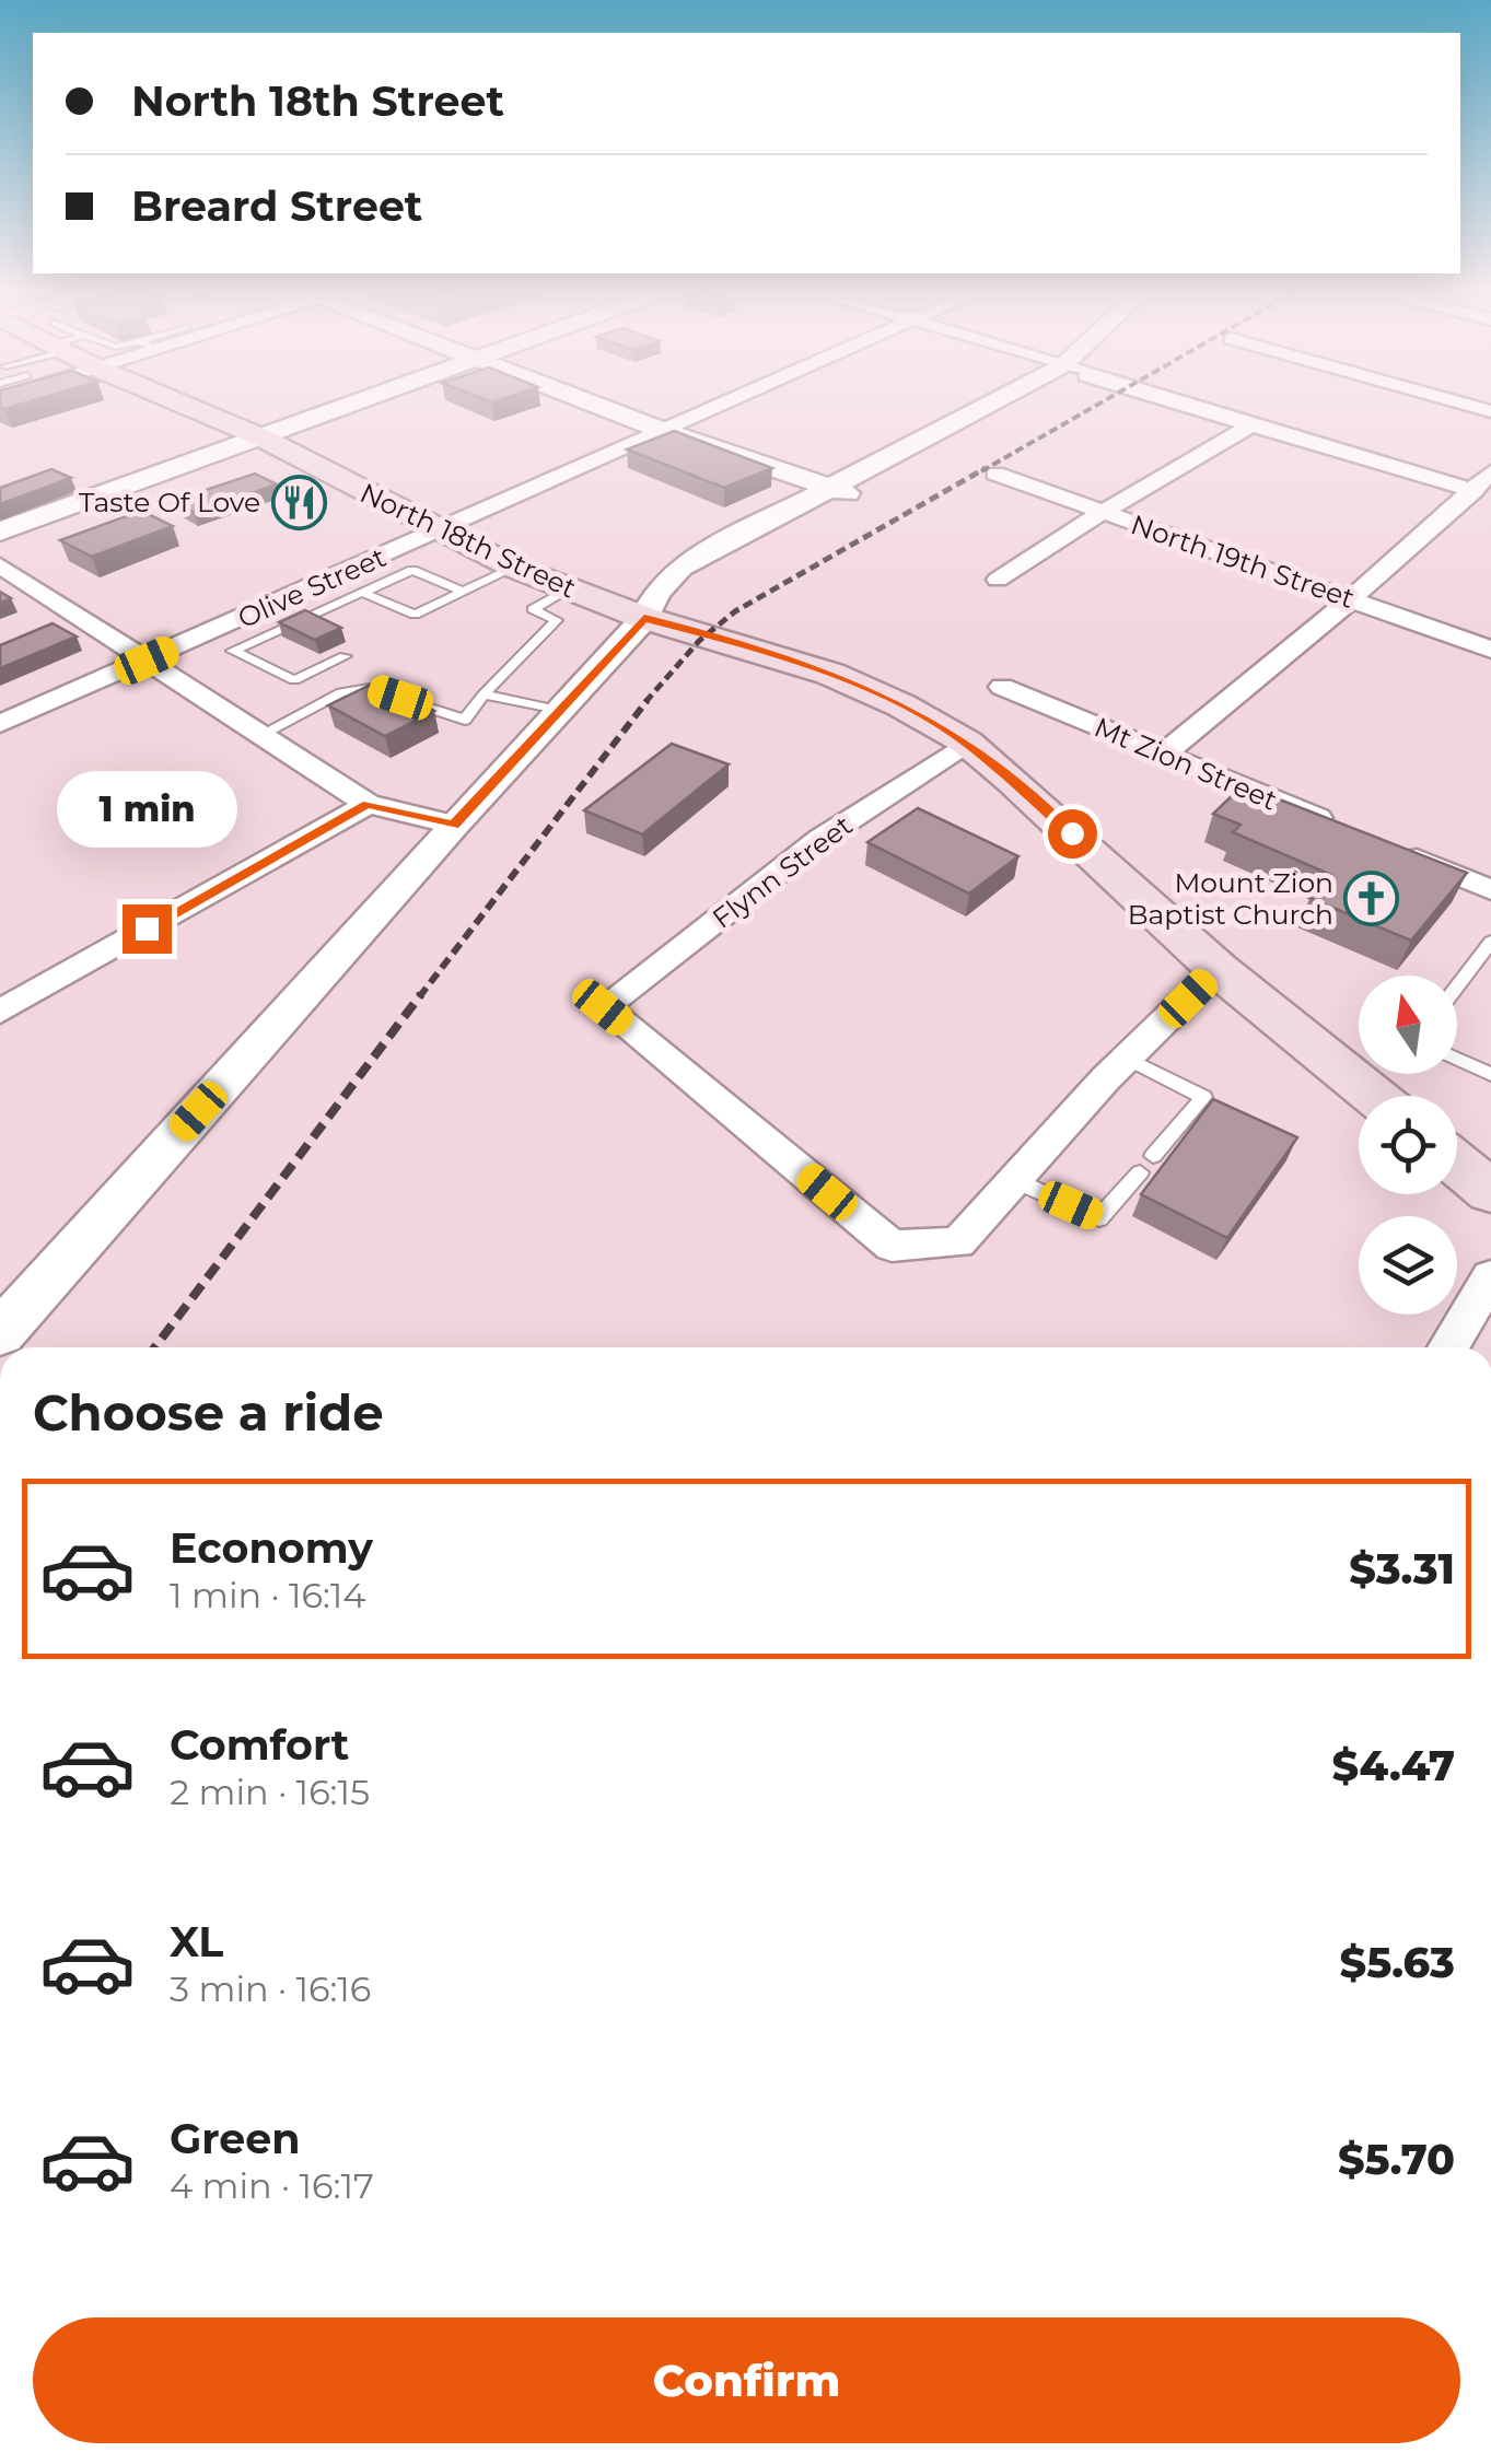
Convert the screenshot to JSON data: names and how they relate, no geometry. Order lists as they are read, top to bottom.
{
  "streets": {
    "main road": ["North 18th Street"],
    "street": [
      "North 19th Street",
      "Olive Street",
      "Mt Zion Street",
      "Flynn Street"
    ]
  },
  "crossings": [
    ["North 18th Street", "Olive Street"],
    ["North 18th Street", "Flynn Street"]
  ],
  "places": {
    "restaurant": ["Taste Of Love"],
    "church": ["Mount Zion Baptist Church"]
  },
  "north": "top",
  "page": {
    "banner": ["North 18th Street", "Breard Street"],
    "bubble": "1 min",
    "heading": "Choose a ride",
    "list": [
      {
        "name": "Economy",
        "note": "1 min · 16:14",
        "value": "$3.31"
      },
      {
        "name": "Comfort",
        "note": "2 min · 16:15",
        "value": "$4.47"
      },
      {
        "name": "XL",
        "note": "3 min · 16:16",
        "value": "$5.63"
      },
      {
        "name": "Green",
        "note": "4 min · 16:17",
        "value": "$5.70"
      }
    ],
    "buttons": "Confirm"
  }
}
